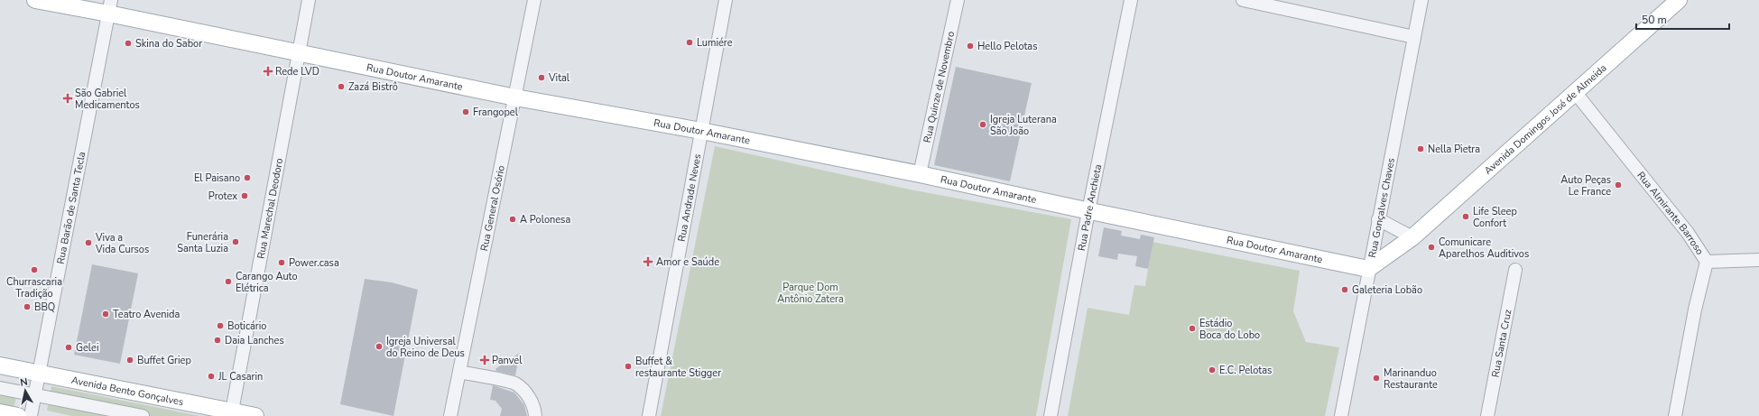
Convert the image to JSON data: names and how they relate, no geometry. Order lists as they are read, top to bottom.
{
  "streets": {
    "main road": ["Rua Doutor Amarante", "Avenida Domingos José de Almeida", "Avenida Bento Gonçalves"],
    "street": [
      "Rua Quinze de Novembro",
      "Rua Andrade Neves",
      "Rua Barão de Santa Tecla",
      "Rua Padre Anchieta",
      "Rua Gonçalves Chaves",
      "Rua Marechal Deodoro",
      "Rua General Osório",
      "Rua Almirante Barroso",
      "Rua Santa Cruz"
    ]
  },
  "crossings": [
    ["Rua Doutor Amarante", "Rua Quinze de Novembro"],
    ["Rua Doutor Amarante", "Avenida Domingos José de Almeida"],
    ["Rua Doutor Amarante", "Rua Andrade Neves"],
    ["Rua Doutor Amarante", "Rua Barão de Santa Tecla"],
    ["Rua Doutor Amarante", "Rua Padre Anchieta"],
    ["Rua Doutor Amarante", "Rua Gonçalves Chaves"],
    ["Rua Doutor Amarante", "Rua Marechal Deodoro"],
    ["Rua Doutor Amarante", "Rua General Osório"],
    ["Avenida Domingos José de Almeida", "Rua Gonçalves Chaves"],
    ["Avenida Domingos José de Almeida", "Rua Almirante Barroso"],
    ["Rua Barão de Santa Tecla", "Avenida Bento Gonçalves"],
    ["Rua Marechal Deodoro", "Avenida Bento Gonçalves"]
  ],
  "parks": ["Parque Dom Antônio Zatera"],
  "places": {
    "other": [
      "Lumiére",
      "Skina do Sabor",
      "Hello Pelotas",
      "Vital",
      "Zazá Bistrô",
      "Frangopel",
      "Igreja Luterana São João",
      "Nella Pietra",
      "El Paisano",
      "Auto Peças Le France",
      "Protex",
      "Life Sleep Confort",
      "A Polonesa",
      "Funerária Santa Luzia",
      "Viva a Vida Cursos",
      "Comunicare Aparelhos Auditivos",
      "Power.casa",
      "Churrascaria Tradição",
      "Carango Auto Elétrica",
      "Galeteria Lobão",
      "BBQ",
      "Teatro Avenida",
      "Boticário",
      "Estádio Boca do Lobo",
      "Daia Lanches",
      "Igreja Universal do Reino de Deus",
      "Gelei",
      "Buffet Griep",
      "Buffet & restaurante Stigger",
      "E.C. Pelotas",
      "JL Casarin",
      "Marinanduo Restaurante"
    ],
    "health": [
      "Rede LVD",
      "São Gabriel Medicamentos",
      "Amor e Saúde",
      "Panvel"
    ]
  },
  "scale_bar": "50 m",
  "north": "top"
}
